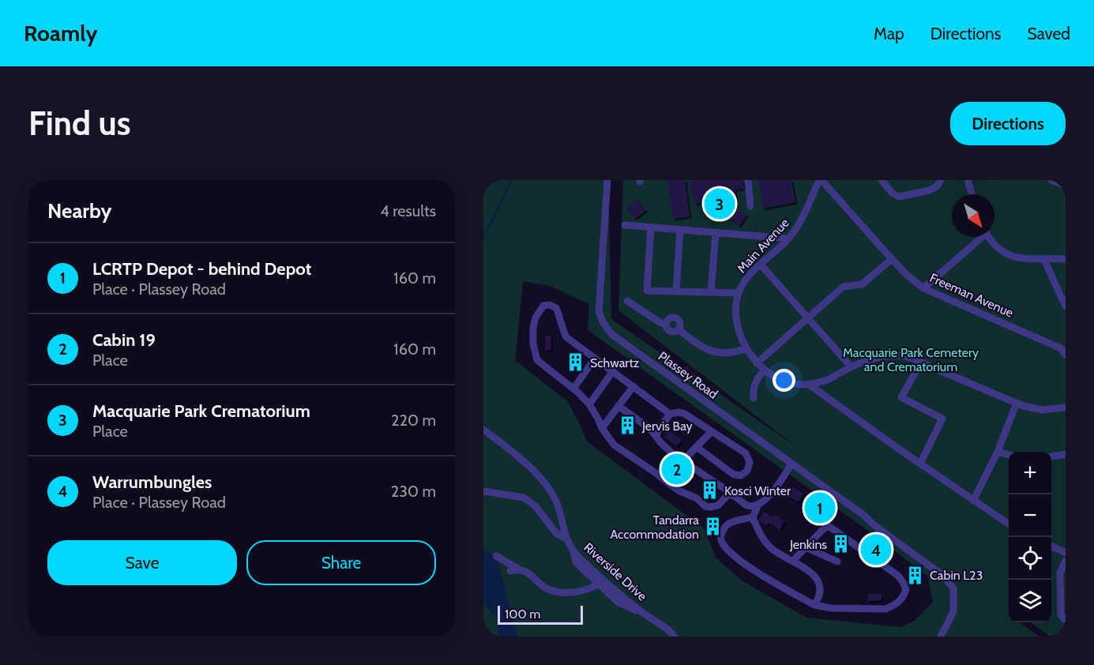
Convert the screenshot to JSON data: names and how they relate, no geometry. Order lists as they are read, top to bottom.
{
  "streets": {
    "street": [
      "Main Avenue",
      "Freeman Avenue",
      "Plassey Road",
      "Riverside Drive"
    ]
  },
  "crossings": [
    ["Main Avenue", "Freeman Avenue"]
  ],
  "parks": ["Macquarie Park Cemetery and Crematorium"],
  "places": {
    "building": [
      "Schwartz",
      "Jervis Bay",
      "Kosci Winter",
      "Tandarra Accommodation",
      "Jenkins",
      "Cabin L23"
    ]
  },
  "scale_bar": "100 m",
  "north": "bottom right",
  "page": {
    "header": "Roamly",
    "nav": ["Map", "Directions", "Saved"],
    "buttons": [
      "Directions",
      ["Save", "Share"]
    ],
    "title": "Find us",
    "heading": ["Nearby", "4 results"],
    "pins": [
      "3",
      "2",
      "1",
      "4"
    ],
    "list": [
      {
        "mark": "1",
        "name": "LCRTP Depot - behind Depot",
        "note": "Place · Plassey Road",
        "value": "160 m"
      },
      {
        "mark": "2",
        "name": "Cabin 19",
        "note": "Place",
        "value": "160 m"
      },
      {
        "mark": "3",
        "name": "Macquarie Park Crematorium",
        "note": "Place",
        "value": "220 m"
      },
      {
        "mark": "4",
        "name": "Warrumbungles",
        "note": "Place · Plassey Road",
        "value": "230 m"
      }
    ],
    "map_buttons": ["+", "−"],
    "scale": "100 m"
  }
}
